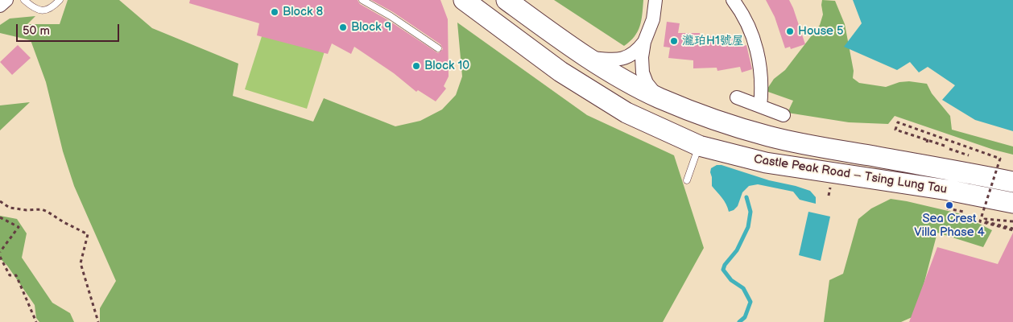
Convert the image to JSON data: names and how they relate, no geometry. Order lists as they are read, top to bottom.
{
  "streets": {
    "main road": ["Castle Peak Road – Tsing Lung Tau"]
  },
  "places": [
    "Block 8",
    "Block 9",
    "House 5",
    "瀧珀H1號屋",
    "Block 10",
    "Sea Crest Villa Phase 4"
  ],
  "scale_bar": "50 m"
}
